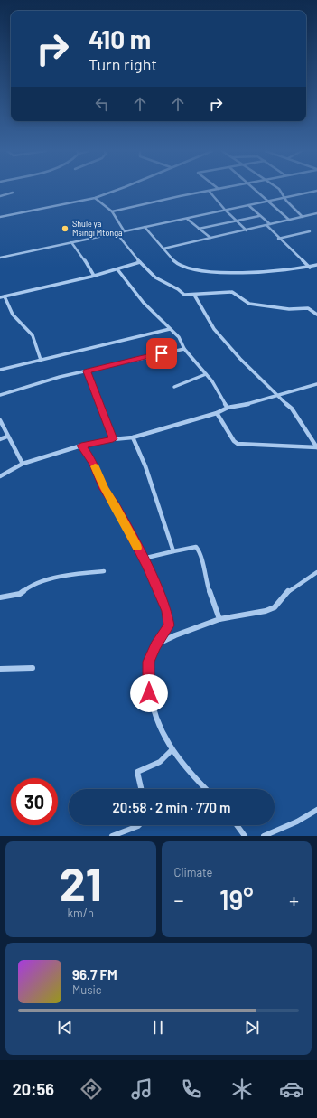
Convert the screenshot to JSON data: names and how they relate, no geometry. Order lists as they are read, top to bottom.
{
  "places": ["Shule ya Msingi Mtonga"],
  "page": {
    "turn": ["410 m", "Turn right"],
    "limit": "30",
    "trip": "20:58 · 2 min · 770 m",
    "tile": [
      ["21", "km/h"],
      "Climate"
    ],
    "heat": ["−", "19°", "+"],
    "song": ["96.7 FM", "Music"],
    "tabs": "20:56"
  }
}
